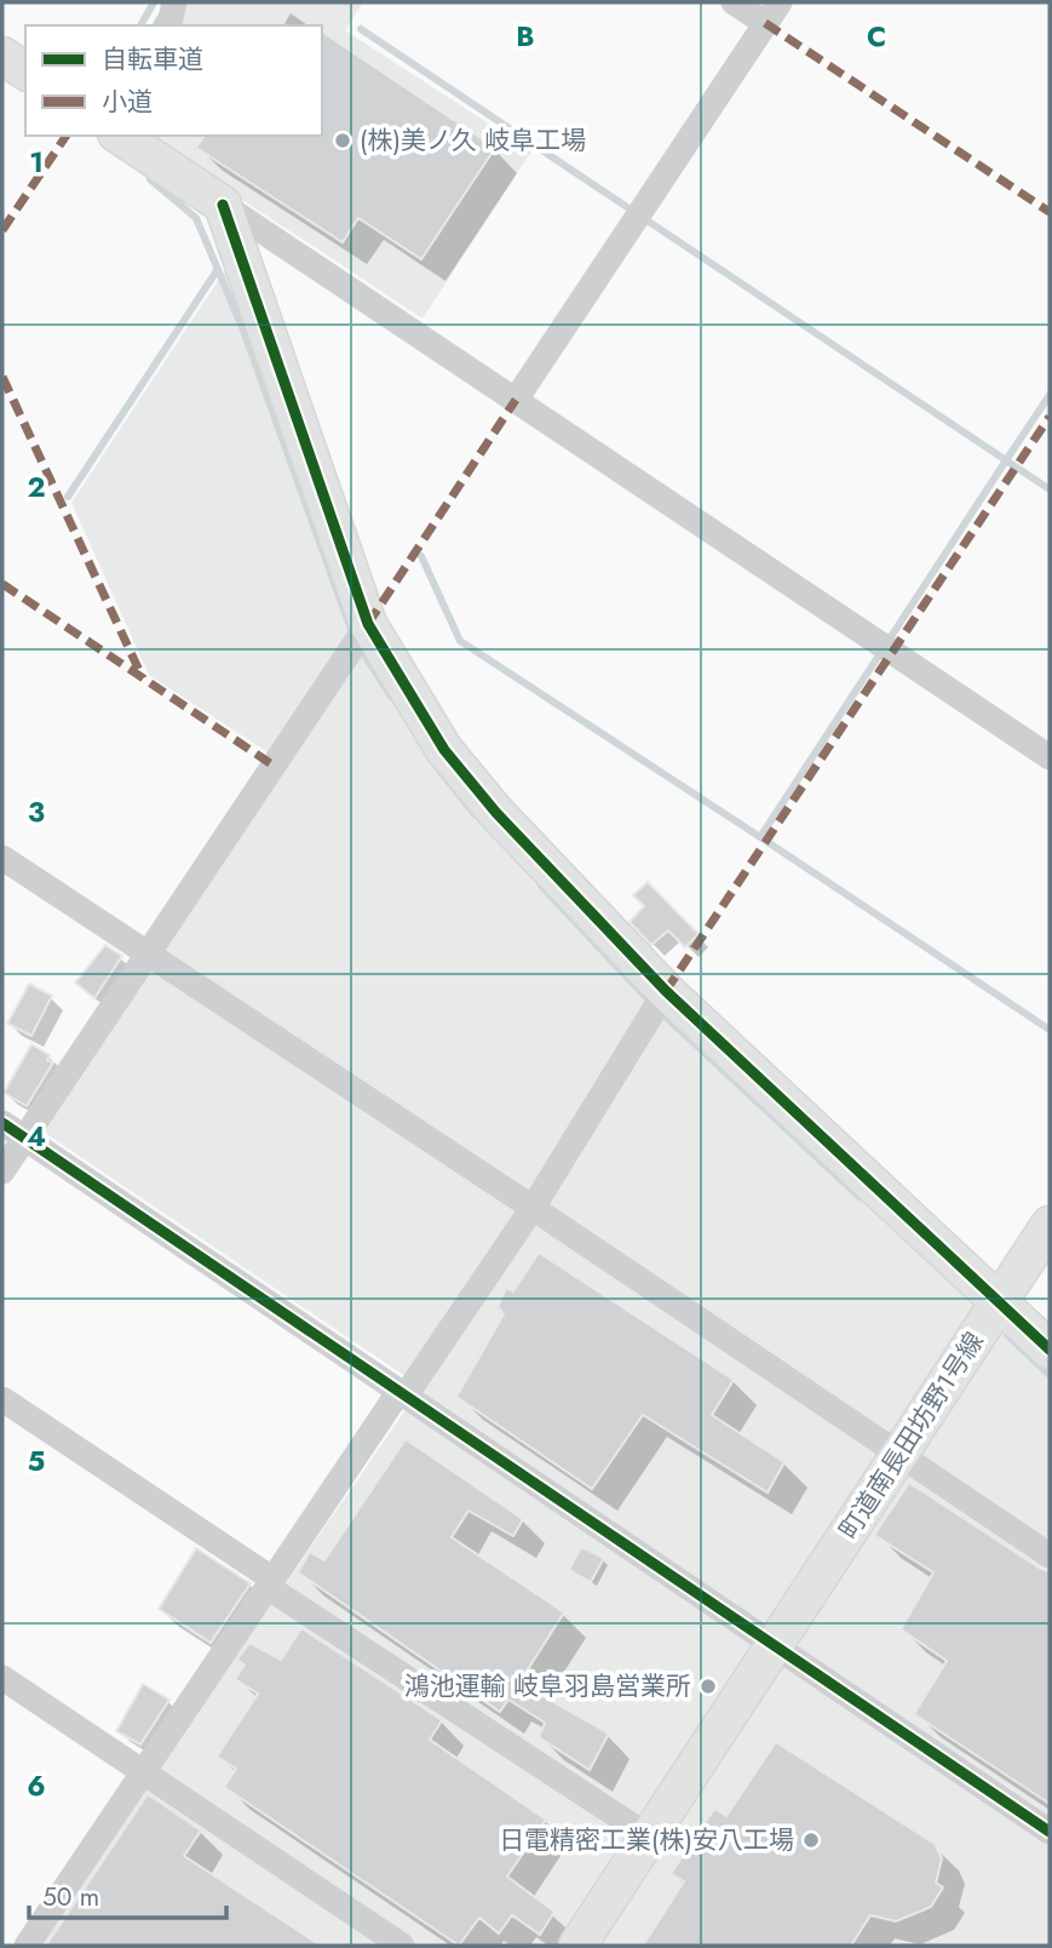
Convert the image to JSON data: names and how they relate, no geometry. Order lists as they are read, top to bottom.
{
  "streets": {
    "street": ["町道南長田坊野1号線"]
  },
  "places": ["(株)美ノ久 岐阜工場", "鴻池運輸 岐阜羽島営業所", "日電精密工業(株)安八工場"],
  "legend": ["自転車道", "小道"],
  "scale_bar": "50 m",
  "grid": {
    "columns": ["B", "C"],
    "rows": [
      "1",
      "2",
      "3",
      "4",
      "5",
      "6"
    ]
  }
}
